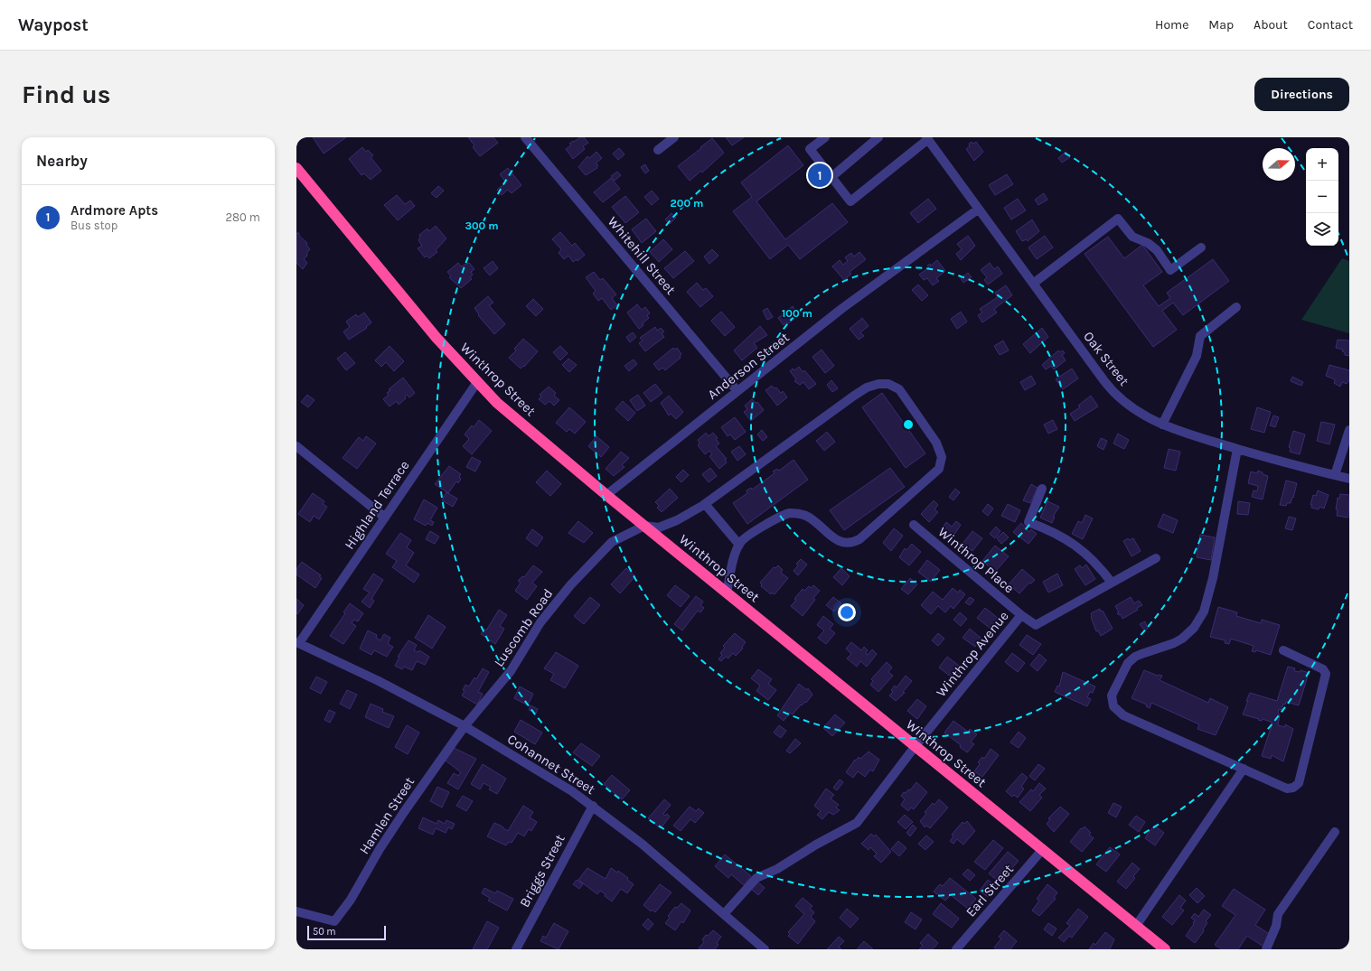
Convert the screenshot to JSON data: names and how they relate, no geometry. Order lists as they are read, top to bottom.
{
  "streets": {
    "highway": ["Winthrop Street"],
    "street": [
      "Whitehill Street",
      "Oak Street",
      "Anderson Street",
      "Highland Terrace",
      "Winthrop Place",
      "Luscomb Road",
      "Winthrop Avenue",
      "Cohannet Street",
      "Hamlen Street",
      "Briggs Street",
      "Earl Street"
    ]
  },
  "crossings": [
    ["Whitehill Street", "Anderson Street"],
    ["Oak Street", "Anderson Street"],
    ["Anderson Street", "Winthrop Street"],
    ["Winthrop Street", "Highland Terrace"],
    ["Winthrop Street", "Luscomb Road"],
    ["Winthrop Street", "Winthrop Avenue"],
    ["Winthrop Street", "Earl Street"],
    ["Highland Terrace", "Cohannet Street"],
    ["Winthrop Place", "Winthrop Avenue"],
    ["Luscomb Road", "Cohannet Street"],
    ["Luscomb Road", "Hamlen Street"],
    ["Winthrop Avenue", "Cohannet Street"],
    ["Cohannet Street", "Hamlen Street"],
    ["Cohannet Street", "Briggs Street"]
  ],
  "scale_bar": "50 m",
  "north": "right",
  "page": {
    "header": "Waypost",
    "nav": [
      "Home",
      "Map",
      "About",
      "Contact"
    ],
    "buttons": "Directions",
    "title": "Find us",
    "heading": "Nearby",
    "map_buttons": ["+", "−"],
    "pins": "1",
    "list": [
      {
        "mark": "1",
        "name": "Ardmore Apts",
        "note": "Bus stop",
        "value": "280 m"
      }
    ],
    "scale": "50 m"
  },
  "rings": ["200 m", "300 m", "100 m"]
}
